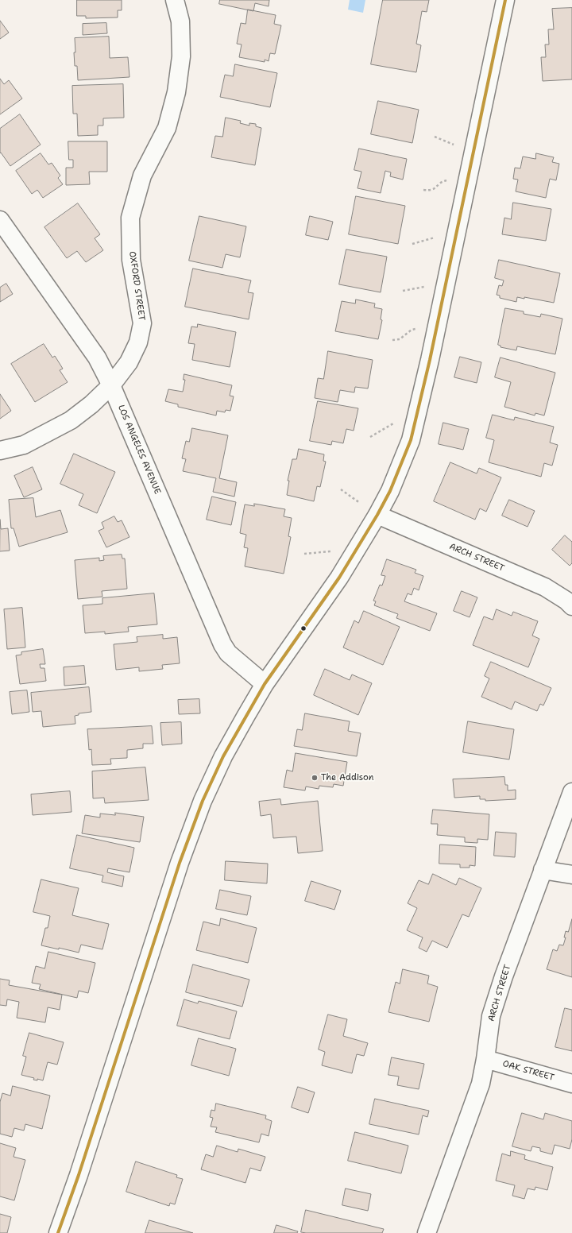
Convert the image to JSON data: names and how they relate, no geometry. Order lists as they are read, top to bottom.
{
  "streets": {
    "street": [
      "OXFORD STREET",
      "LOS ANGELES AVENUE",
      "ARCH STREET",
      "OAK STREET"
    ]
  },
  "crossings": [
    ["OXFORD STREET", "LOS ANGELES AVENUE"],
    ["ARCH STREET", "OAK STREET"]
  ],
  "places": ["The Addison"]
}
